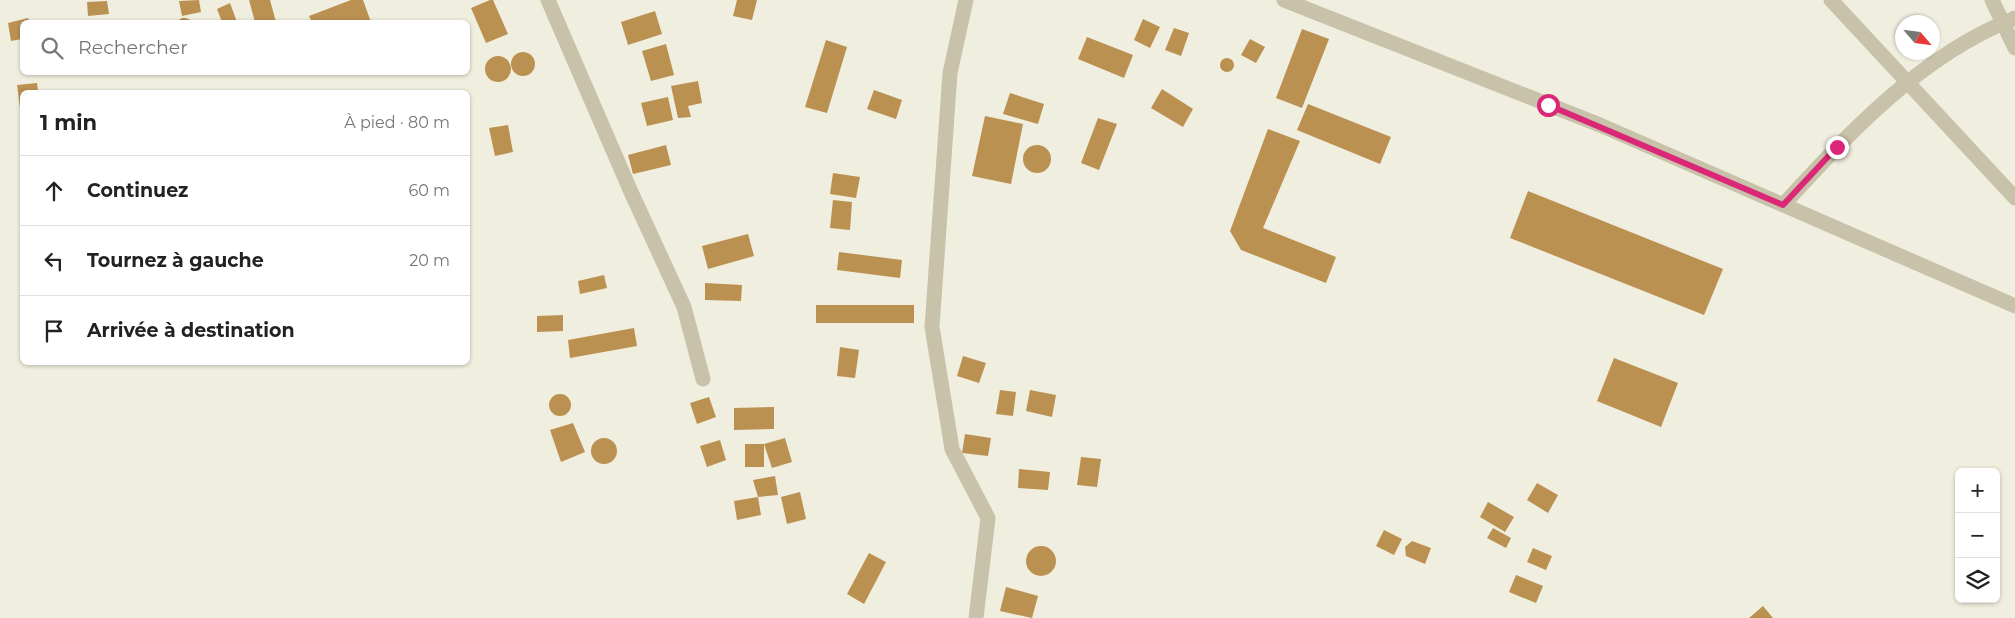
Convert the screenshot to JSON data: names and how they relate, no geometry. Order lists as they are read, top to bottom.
{
  "north": "bottom right",
  "page": {
    "search": "Rechercher",
    "heading": ["1 min", "À pied · 80 m"],
    "list": [
      ["Continuez", "60 m"],
      ["Tournez à gauche", "20 m"],
      "Arrivée à destination"
    ],
    "map_buttons": ["+", "−"]
  }
}
